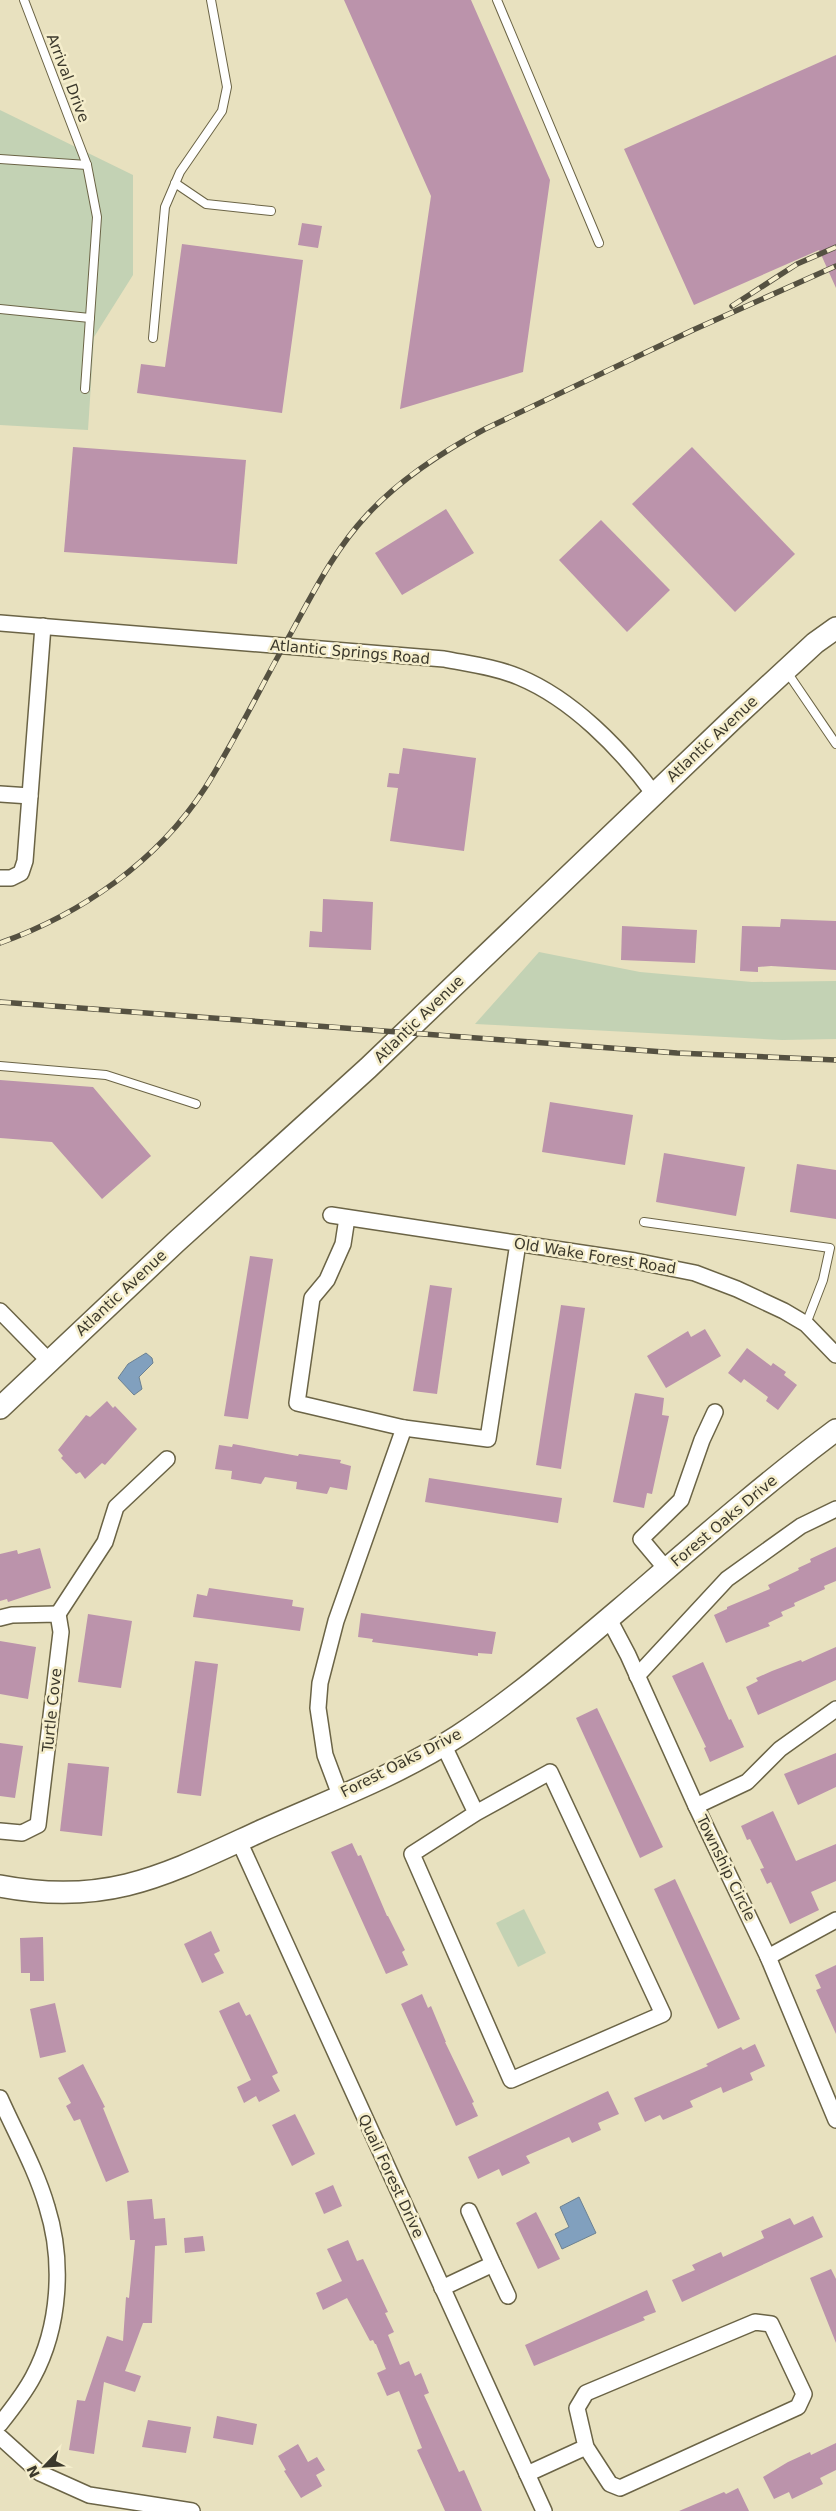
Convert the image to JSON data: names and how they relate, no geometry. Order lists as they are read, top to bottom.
{
  "streets": {
    "main road": ["Atlantic Avenue", "Forest Oaks Drive"],
    "street": [
      "Atlantic Springs Road",
      "Old Wake Forest Road",
      "Turtle Cove",
      "Township Circle",
      "Quail Forest Drive"
    ],
    "lane": ["Arrival Drive"]
  },
  "crossings": [
    ["Atlantic Springs Road", "Atlantic Avenue"],
    ["Forest Oaks Drive", "Township Circle"],
    ["Forest Oaks Drive", "Quail Forest Drive"]
  ],
  "north": "bottom left"
}
